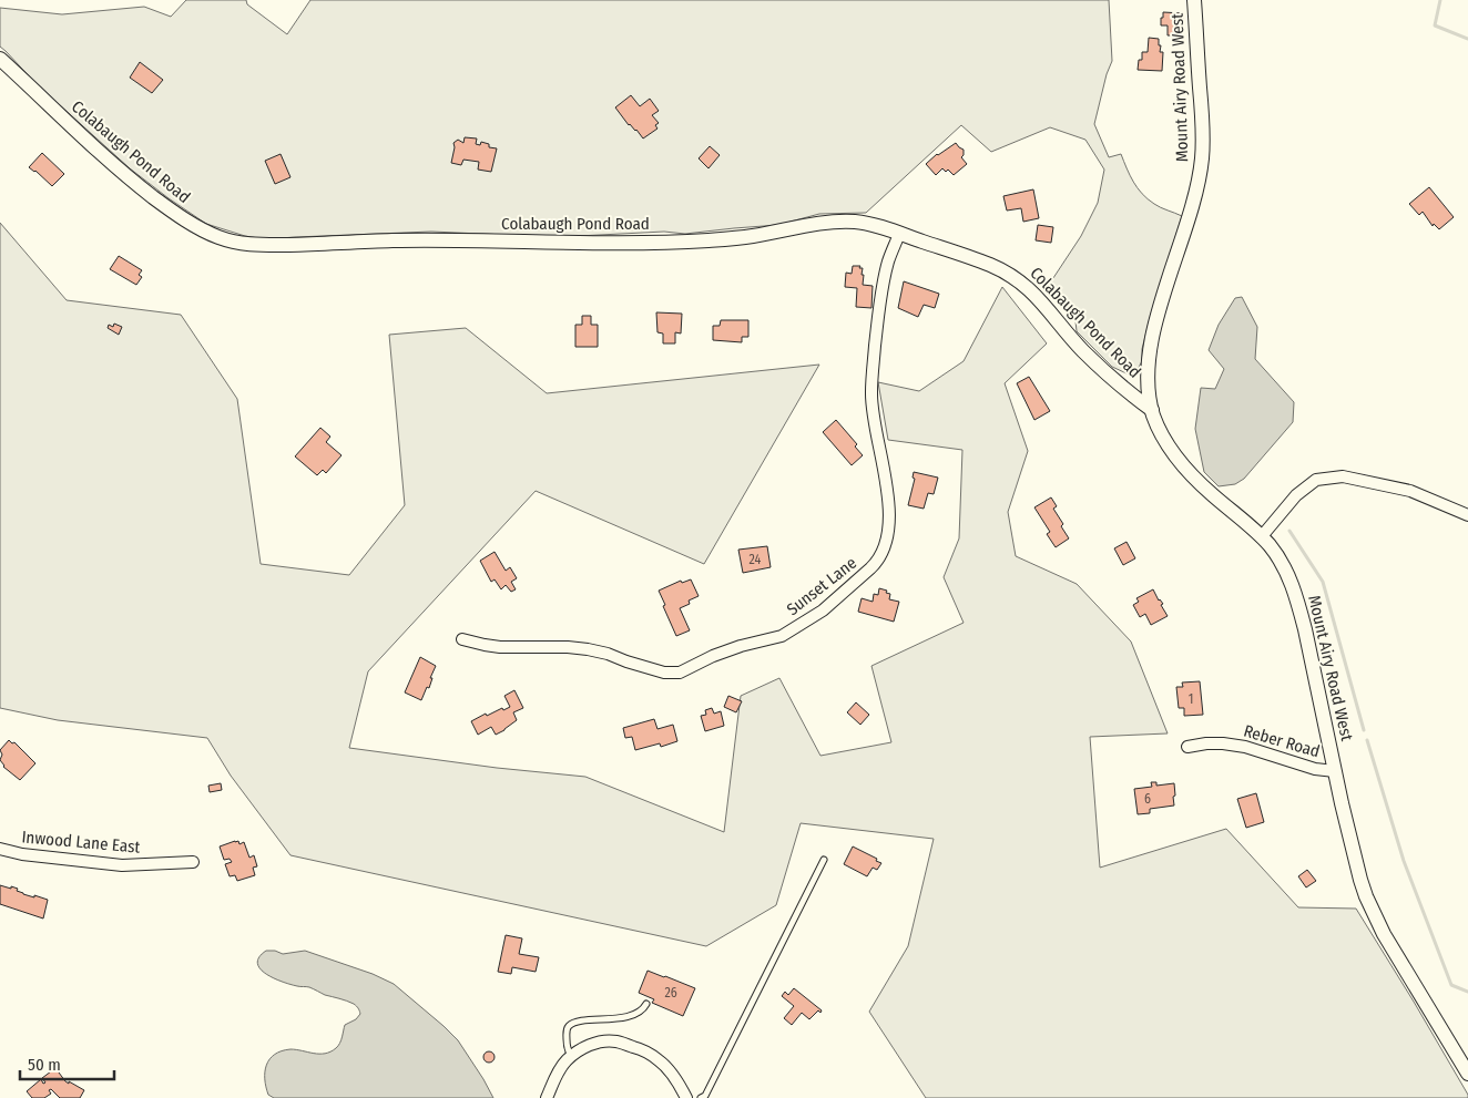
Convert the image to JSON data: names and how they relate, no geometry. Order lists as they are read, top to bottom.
{
  "streets": {
    "street": [
      "Mount Airy Road West",
      "Colabaugh Pond Road",
      "Sunset Lane",
      "Reber Road",
      "Inwood Lane East"
    ]
  },
  "crossings": [
    ["Mount Airy Road West", "Colabaugh Pond Road"],
    ["Mount Airy Road West", "Reber Road"],
    ["Colabaugh Pond Road", "Sunset Lane"]
  ],
  "house_numbers": [
    "24",
    "1",
    "6",
    "26"
  ],
  "scale_bar": "50 m"
}
